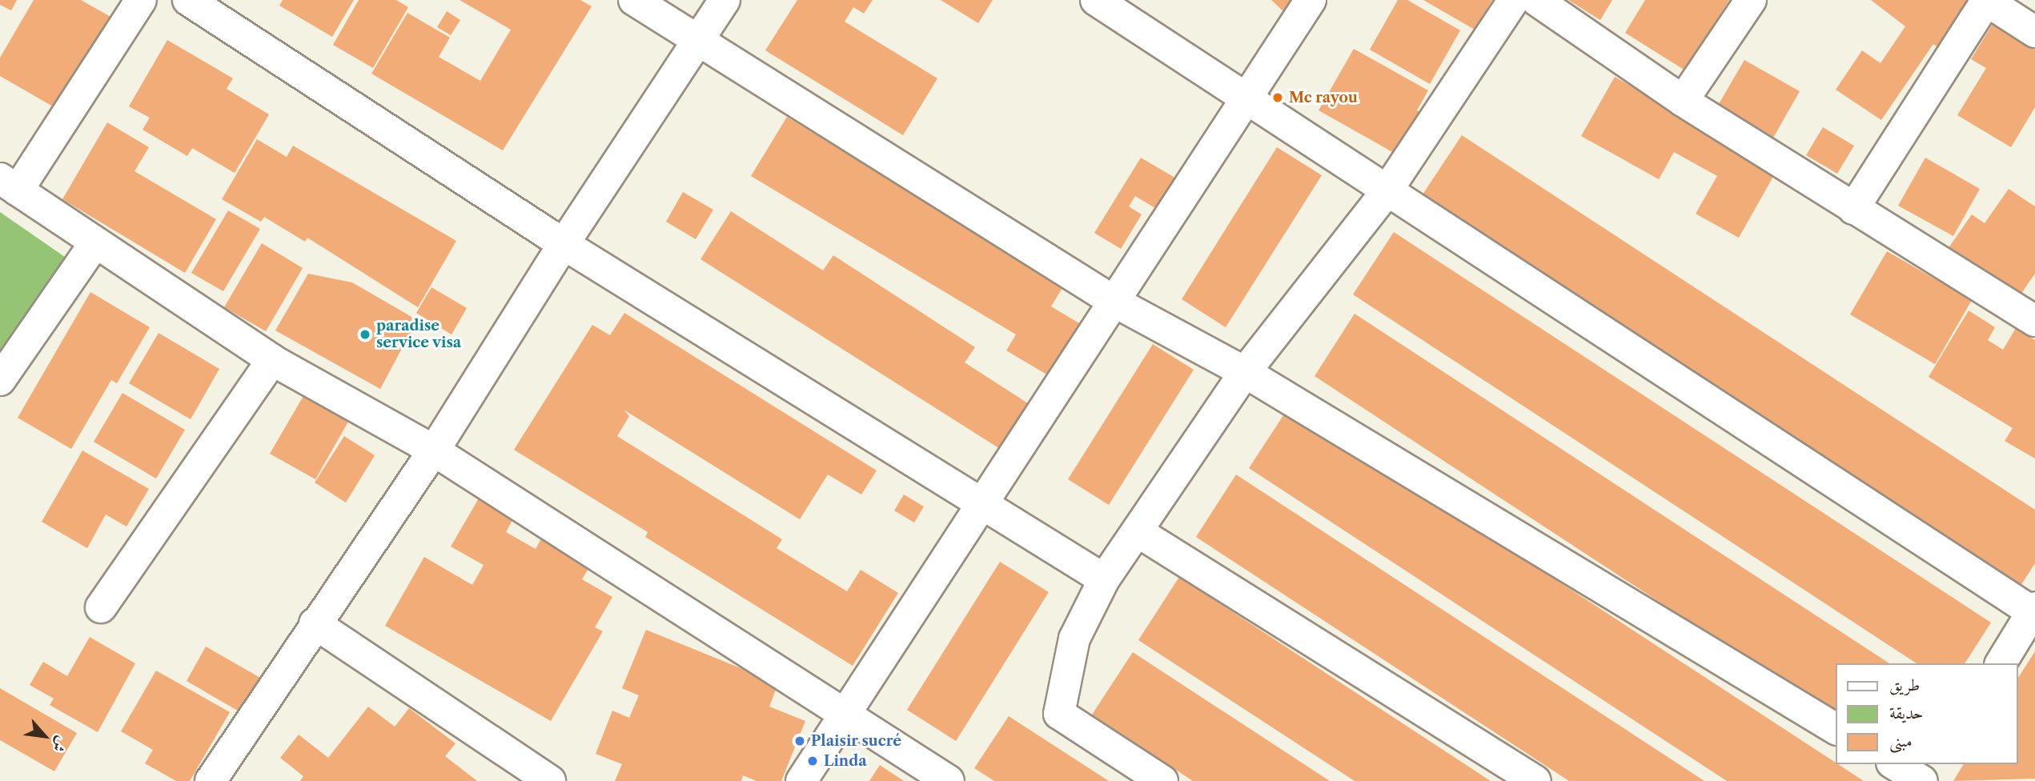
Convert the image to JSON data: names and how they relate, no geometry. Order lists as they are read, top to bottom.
{
  "places": [
    "Mc rayou",
    "paradise service visa",
    "Plaisir sucré",
    "Linda"
  ],
  "legend": ["طريق", "حديقة", "مبنى"],
  "north": "bottom right"
}
